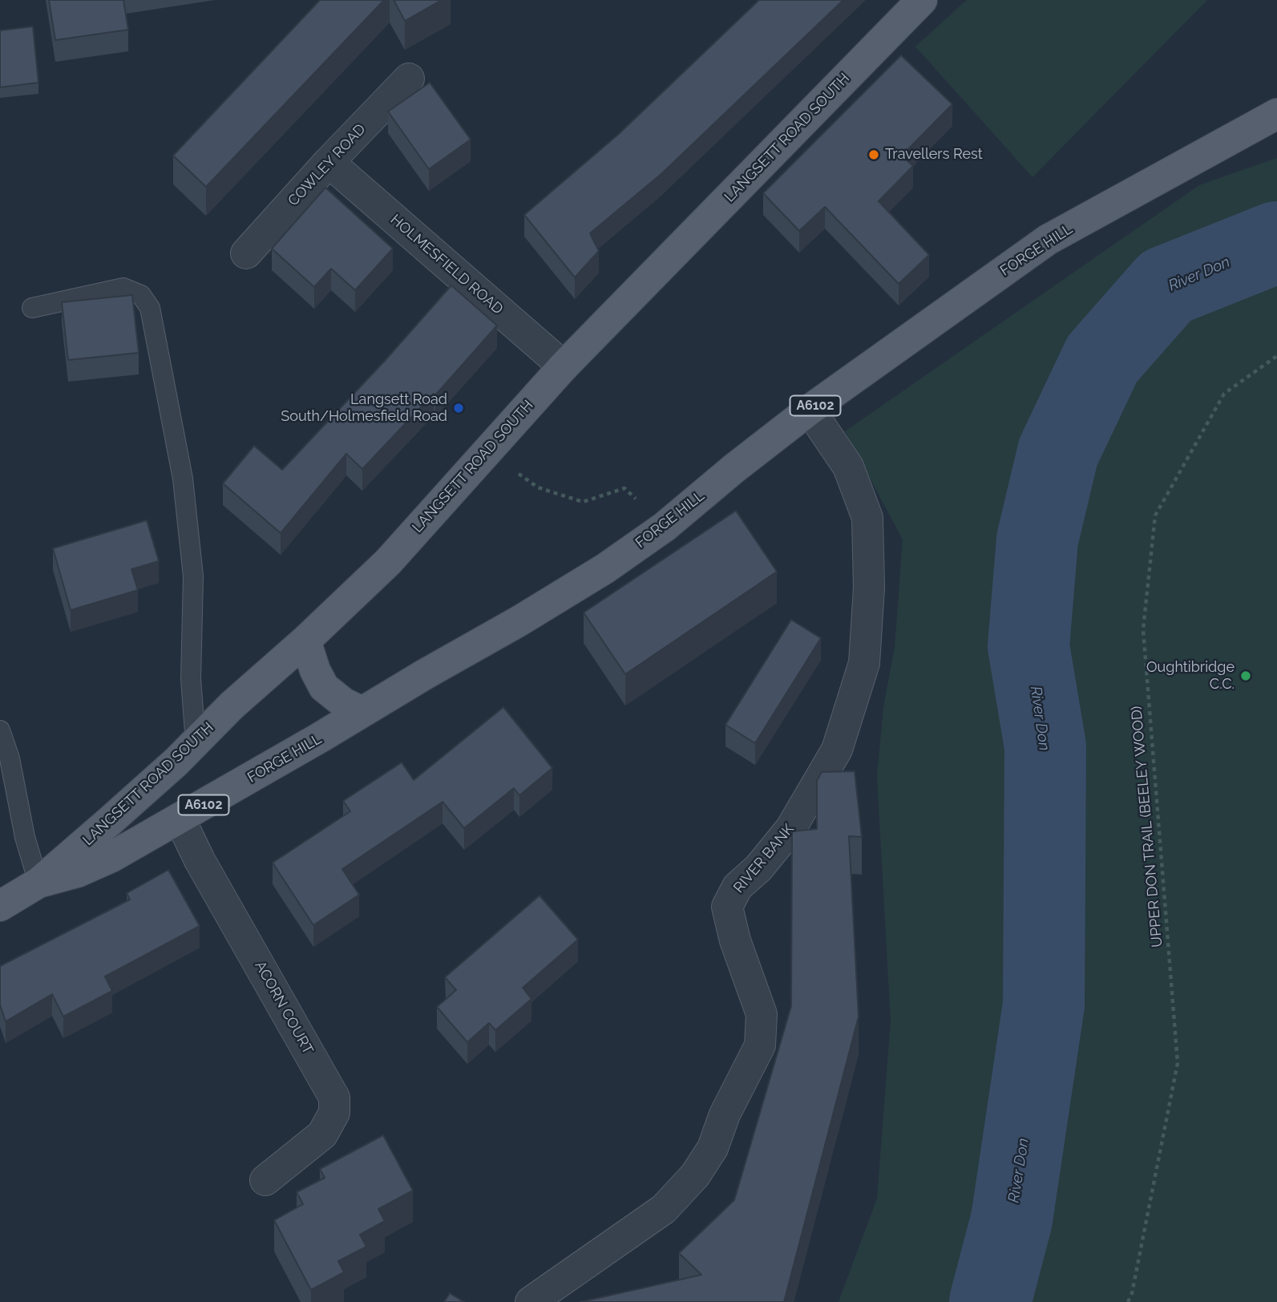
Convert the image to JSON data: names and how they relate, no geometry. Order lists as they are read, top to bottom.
{
  "streets": {
    "main road": ["LANGSETT ROAD SOUTH", "FORGE HILL", "A6102"],
    "street": [
      "COWLEY ROAD",
      "HOLMESFIELD ROAD",
      "RIVER BANK",
      "ACORN COURT"
    ],
    "path": ["UPPER DON TRAIL (BEELEY WOOD)"]
  },
  "crossings": [
    ["LANGSETT ROAD SOUTH", "FORGE HILL"],
    ["LANGSETT ROAD SOUTH", "HOLMESFIELD ROAD"],
    ["COWLEY ROAD", "HOLMESFIELD ROAD"],
    ["FORGE HILL", "RIVER BANK"],
    ["FORGE HILL", "ACORN COURT"]
  ],
  "water": ["River Don"],
  "places": ["Travellers Rest", "Langsett Road South/Holmesfield Road", "Oughtibridge C.C."]
}
